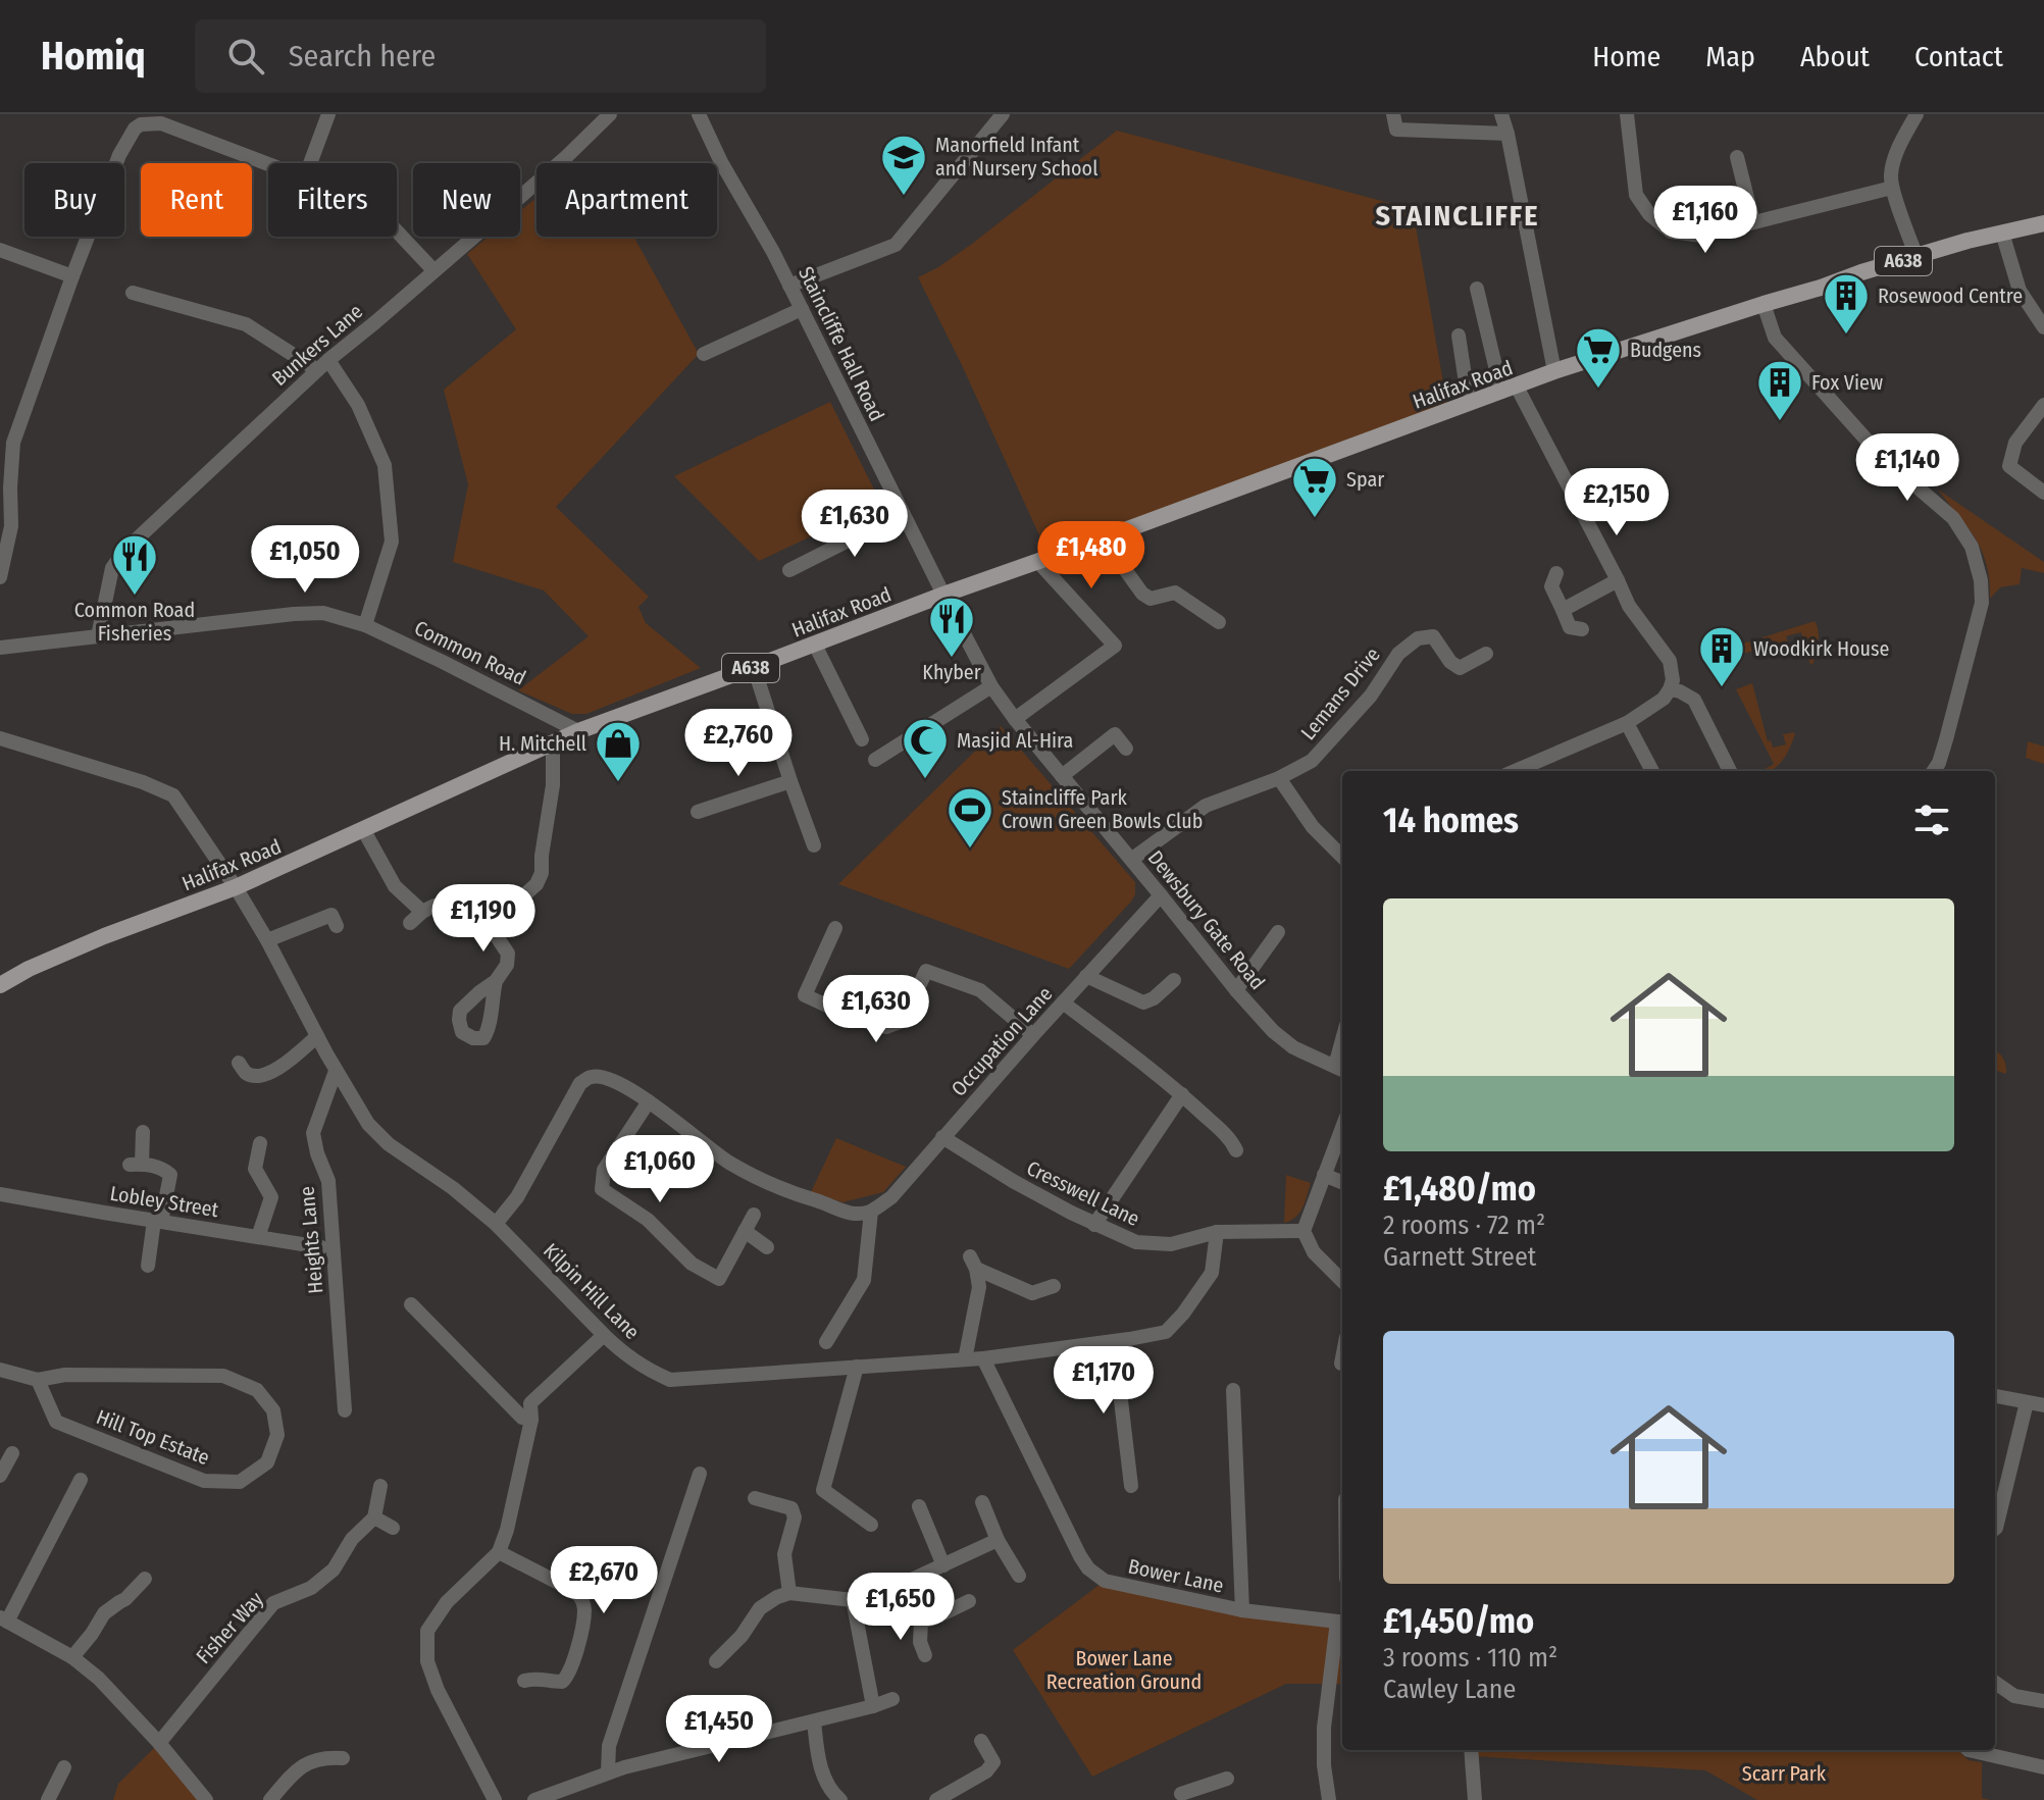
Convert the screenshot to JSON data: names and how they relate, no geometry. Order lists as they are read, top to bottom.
{
  "streets": {
    "main road": ["A638", "Halifax Road"],
    "street": [
      "Staincliffe Hall Road",
      "Bunkers Lane",
      "Common Road",
      "Lemans Drive",
      "Dewsbury Gate Road",
      "Occupation Lane",
      "Cresswell Lane",
      "Lobley Street",
      "Heights Lane",
      "Kilpin Hill Lane",
      "Hill Top Estate",
      "Bower Lane",
      "Fisher Way"
    ]
  },
  "crossings": [
    ["Staincliffe Hall Road", "Halifax Road"],
    ["Staincliffe Hall Road", "Dewsbury Gate Road"],
    ["Bunkers Lane", "Common Road"],
    ["Halifax Road", "Common Road"],
    ["Halifax Road", "Dewsbury Gate Road"],
    ["Halifax Road", "Kilpin Hill Lane"],
    ["Lemans Drive", "Dewsbury Gate Road"],
    ["Dewsbury Gate Road", "Occupation Lane"],
    ["Occupation Lane", "Cresswell Lane"],
    ["Cresswell Lane", "Kilpin Hill Lane"],
    ["Heights Lane", "Kilpin Hill Lane"],
    ["Kilpin Hill Lane", "Bower Lane"]
  ],
  "districts": ["STAINCLIFFE"],
  "parks": ["Bower Lane Recreation Ground", "Scarr Park"],
  "places": {
    "school or university": ["Manorfield Infant and Nursery School"],
    "building": ["Rosewood Centre", "Fox View", "Woodkirk House"],
    "supermarket": ["Budgens", "Spar"],
    "restaurant": ["Common Road Fisheries", "Khyber"],
    "mosque": ["Masjid Al-Hira"],
    "shop": ["H. Mitchell"],
    "sports": ["Staincliffe Park Crown Green Bowls Club"]
  },
  "page": {
    "header": "Homiq",
    "search": "Search here",
    "nav": [
      "Home",
      "Map",
      "About",
      "Contact"
    ],
    "chip": [
      "Buy",
      "Rent",
      "Filters",
      "New",
      "Apartment"
    ],
    "price": [
      "£1,160",
      "£1,140",
      "£2,150",
      "£1,630",
      "£1,480",
      "£1,050",
      "£2,760",
      "£1,190",
      "£1,630",
      "£1,060",
      "£1,170",
      "£2,670",
      "£1,650",
      "£1,450"
    ],
    "heading": "14 homes",
    "list": [
      {
        "name": "£1,480/mo",
        "note": "2 rooms · 72 m² · Garnett Street"
      },
      {
        "name": "£1,450/mo",
        "note": "3 rooms · 110 m² · Cawley Lane"
      }
    ]
  }
}
